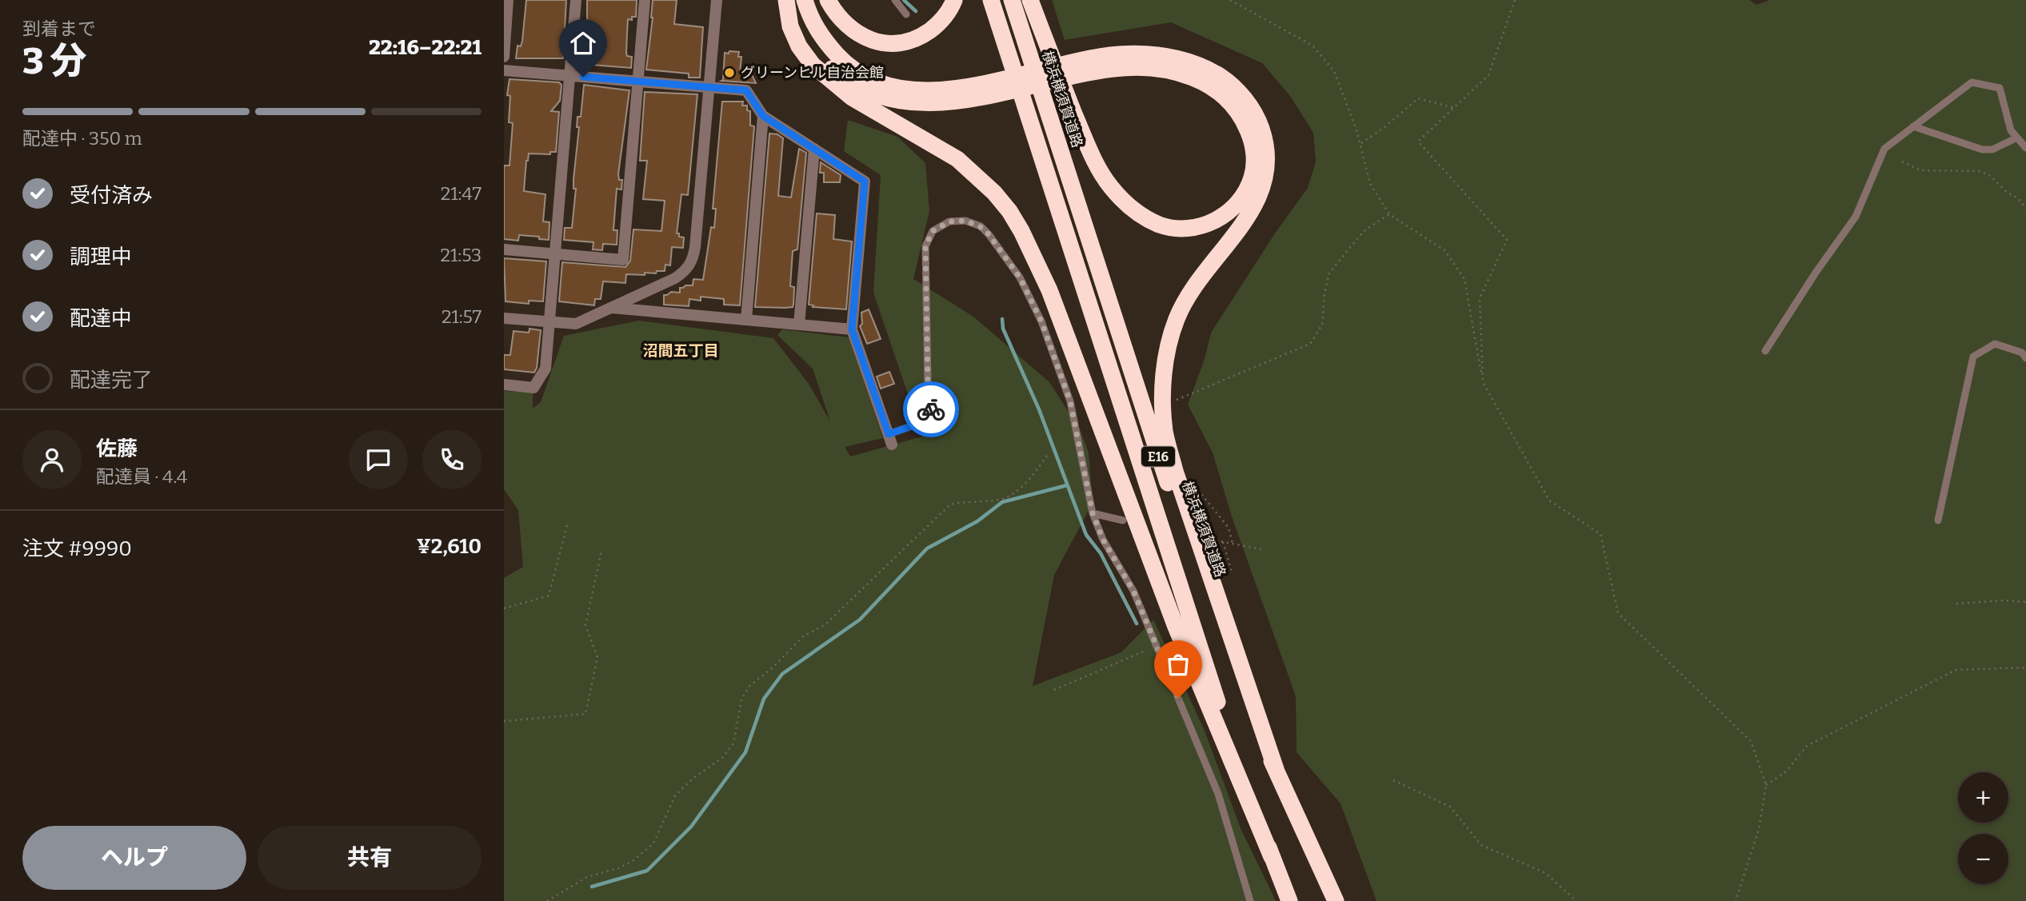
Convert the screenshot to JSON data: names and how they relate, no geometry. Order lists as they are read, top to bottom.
{
  "streets": {
    "highway": ["横浜横須賀道路", "E16"]
  },
  "districts": ["沼間五丁目"],
  "places": ["グリーンヒル自治会館"],
  "page": {
    "heading": ["3 分", "到着まで", "22:16–22:21"],
    "panel": [
      "佐藤",
      "配達員 · 4.4",
      "注文 #9990",
      "¥2,610"
    ],
    "bar": "配達中 · 350 m",
    "list": [
      ["受付済み", "21:47"],
      ["調理中", "21:53"],
      ["配達中", "21:57"],
      "配達完了"
    ],
    "map_buttons": ["+", "−"],
    "buttons": ["ヘルプ", "共有"]
  }
}
